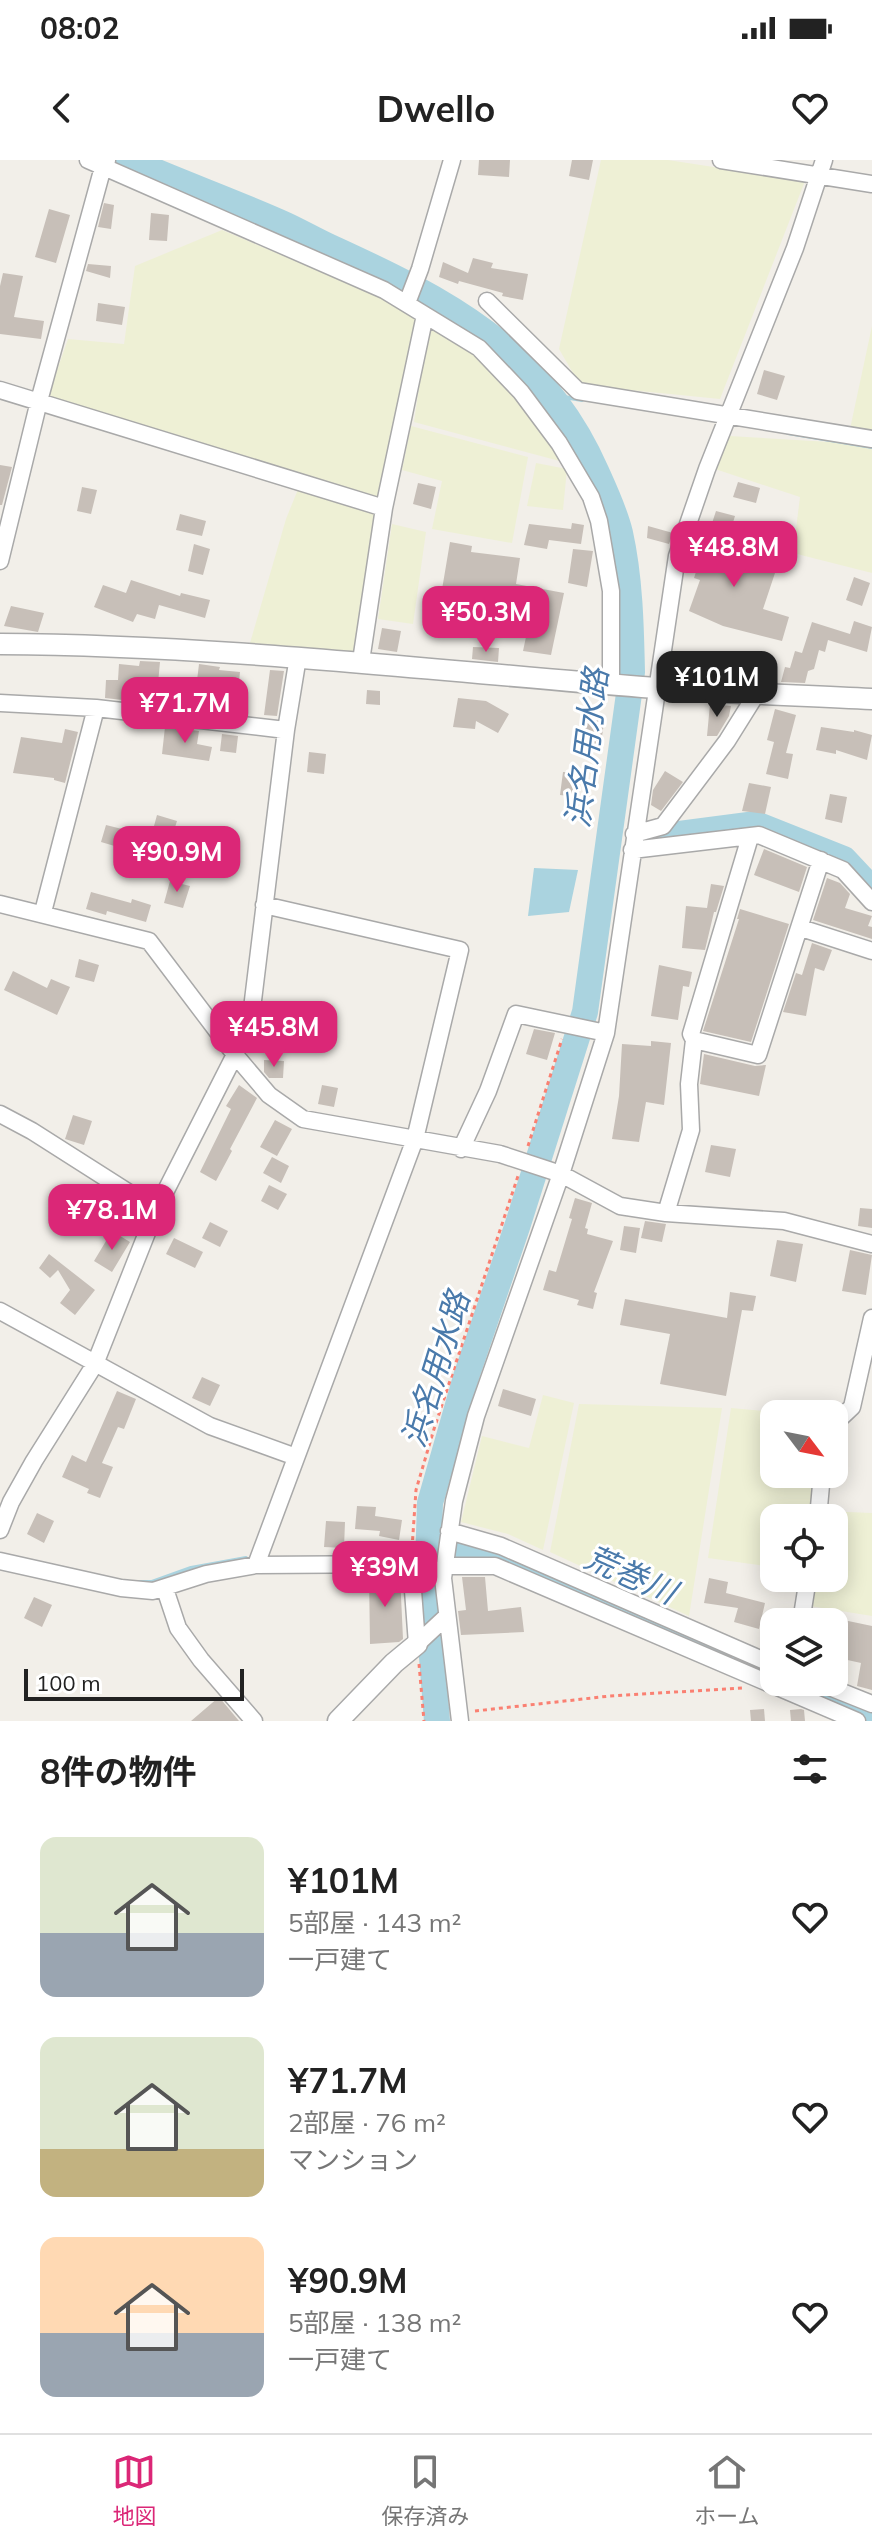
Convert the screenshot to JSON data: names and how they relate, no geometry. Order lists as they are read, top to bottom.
{
  "water": ["浜名用水路", "荒巻川"],
  "scale_bar": "100 m",
  "north": "bottom right",
  "page": {
    "status": "08:02",
    "header": "Dwello",
    "price": [
      "¥48.8M",
      "¥50.3M",
      "¥101M",
      "¥71.7M",
      "¥90.9M",
      "¥45.8M",
      "¥78.1M",
      "¥39M"
    ],
    "scale": "100 m",
    "heading": "8件の物件",
    "list": [
      {
        "name": "¥101M",
        "note": "5部屋 · 143 m² · 一戸建て"
      },
      {
        "name": "¥71.7M",
        "note": "2部屋 · 76 m² · マンション"
      },
      {
        "name": "¥90.9M",
        "note": "5部屋 · 138 m² · 一戸建て"
      }
    ],
    "tabs": ["地図", "保存済み", "ホーム"]
  }
}
